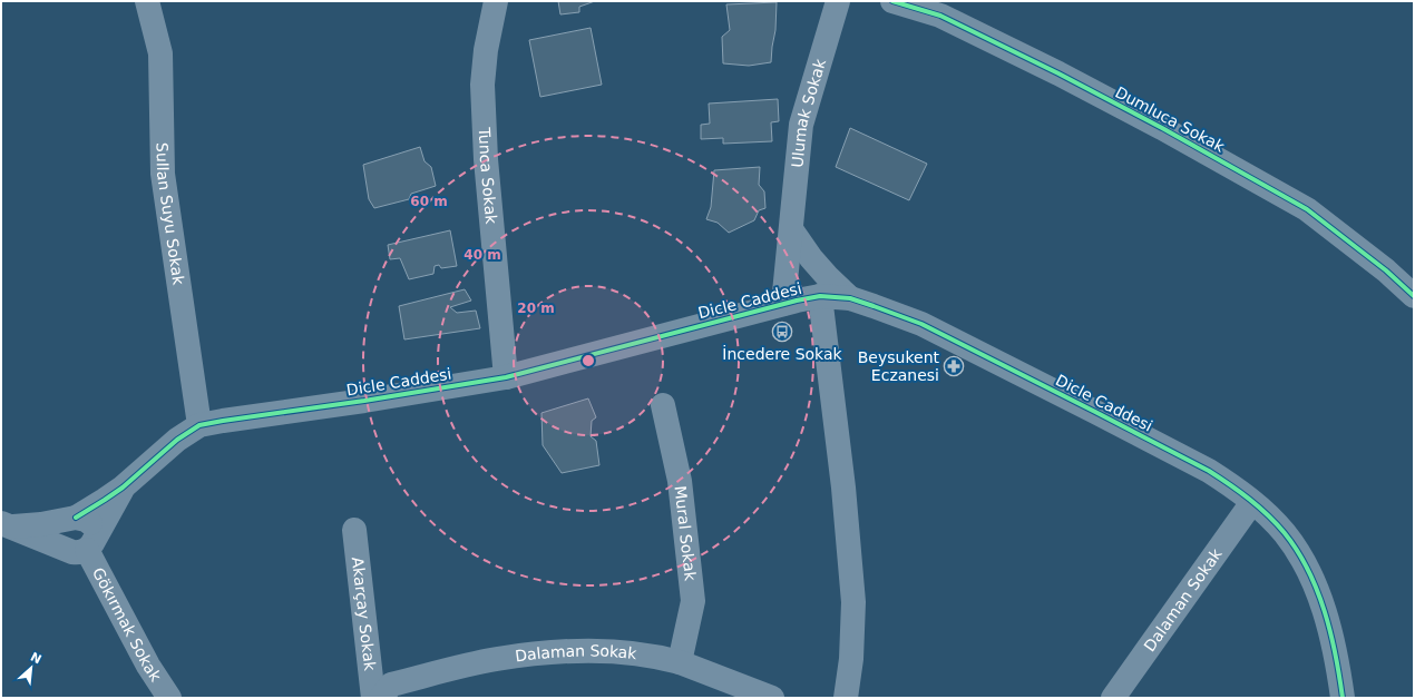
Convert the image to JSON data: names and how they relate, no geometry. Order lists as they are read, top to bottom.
{
  "streets": {
    "street": [
      "Ulumak Sokak",
      "Dumluca Sokak",
      "Tunca Sokak",
      "Sullan Suyu Sokak",
      "Dicle Caddesi",
      "Mural Sokak",
      "Dalaman Sokak",
      "Akarçay Sokak",
      "Gökırmak Sokak"
    ]
  },
  "crossings": [
    ["Ulumak Sokak", "Dicle Caddesi"],
    ["Tunca Sokak", "Dicle Caddesi"],
    ["Sullan Suyu Sokak", "Dicle Caddesi"],
    ["Dicle Caddesi", "Dalaman Sokak"],
    ["Dicle Caddesi", "Gökırmak Sokak"],
    ["Mural Sokak", "Dalaman Sokak"]
  ],
  "places": {
    "bus stop": ["İncedere Sokak"],
    "pharmacy": ["Beysukent Eczanesi"]
  },
  "north": "top right",
  "rings": ["60 m", "40 m", "20 m"]
}
